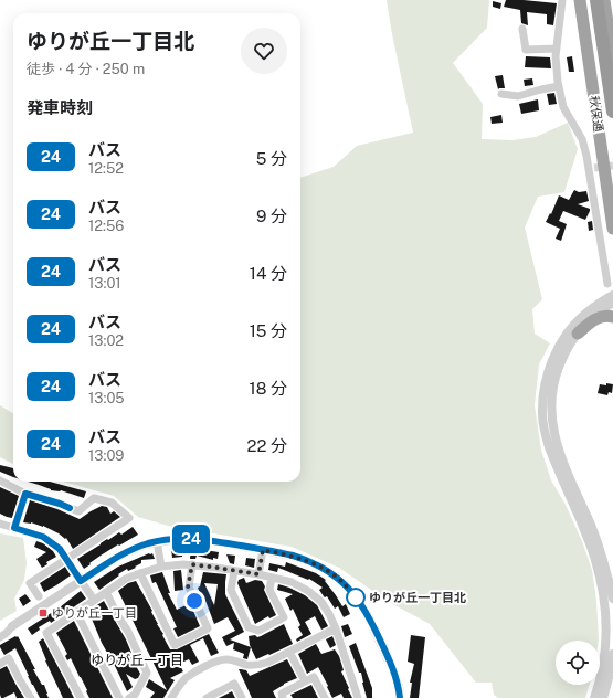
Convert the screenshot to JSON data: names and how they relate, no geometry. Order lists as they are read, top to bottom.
{
  "streets": {
    "highway": ["秋保通"]
  },
  "districts": ["ゆりが丘一丁目"],
  "places": {
    "other": ["ゆりが丘一丁目北"],
    "transit": ["ゆりが丘一丁目"]
  },
  "lines": ["bus line 24"],
  "page": {
    "on_map": "24",
    "heading": [
      ["ゆりが丘一丁目北", "徒歩 · 4 分 · 250 m"],
      "発車時刻"
    ],
    "list": [
      {
        "mark": "24",
        "name": "バス",
        "note": "12:52",
        "value": "5 分"
      },
      {
        "mark": "24",
        "name": "バス",
        "note": "12:56",
        "value": "9 分"
      },
      {
        "mark": "24",
        "name": "バス",
        "note": "13:01",
        "value": "14 分"
      },
      {
        "mark": "24",
        "name": "バス",
        "note": "13:02",
        "value": "15 分"
      },
      {
        "mark": "24",
        "name": "バス",
        "note": "13:05",
        "value": "18 分"
      },
      {
        "mark": "24",
        "name": "バス",
        "note": "13:09",
        "value": "22 分"
      }
    ]
  }
}
